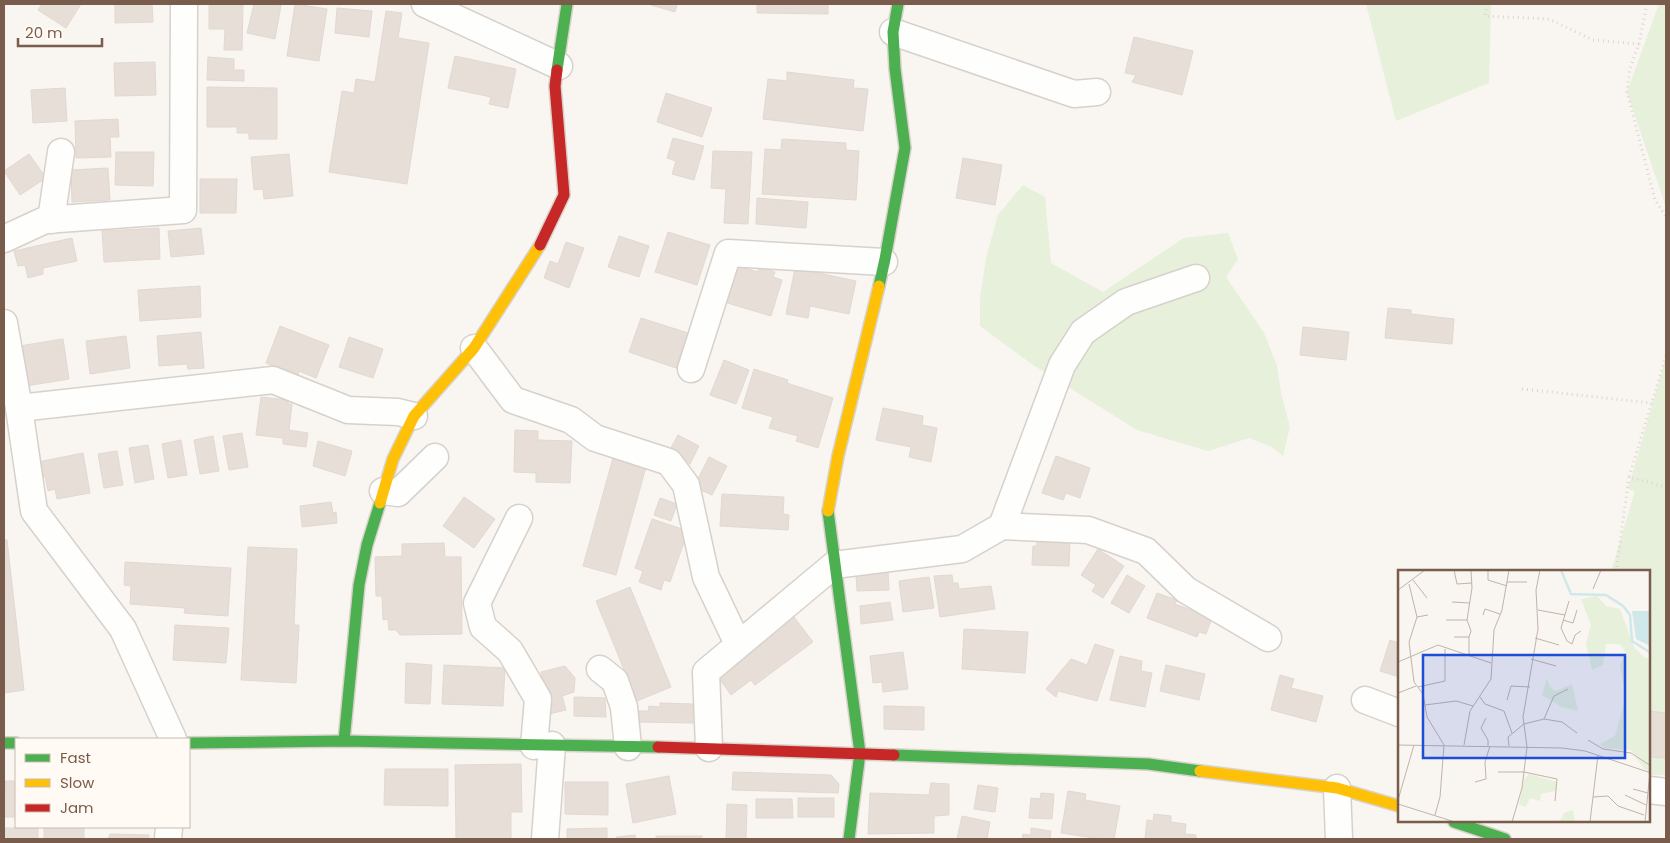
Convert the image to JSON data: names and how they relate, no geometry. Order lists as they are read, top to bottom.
{
  "legend": ["Fast", "Slow", "Jam"],
  "scale_bar": "20 m"
}
